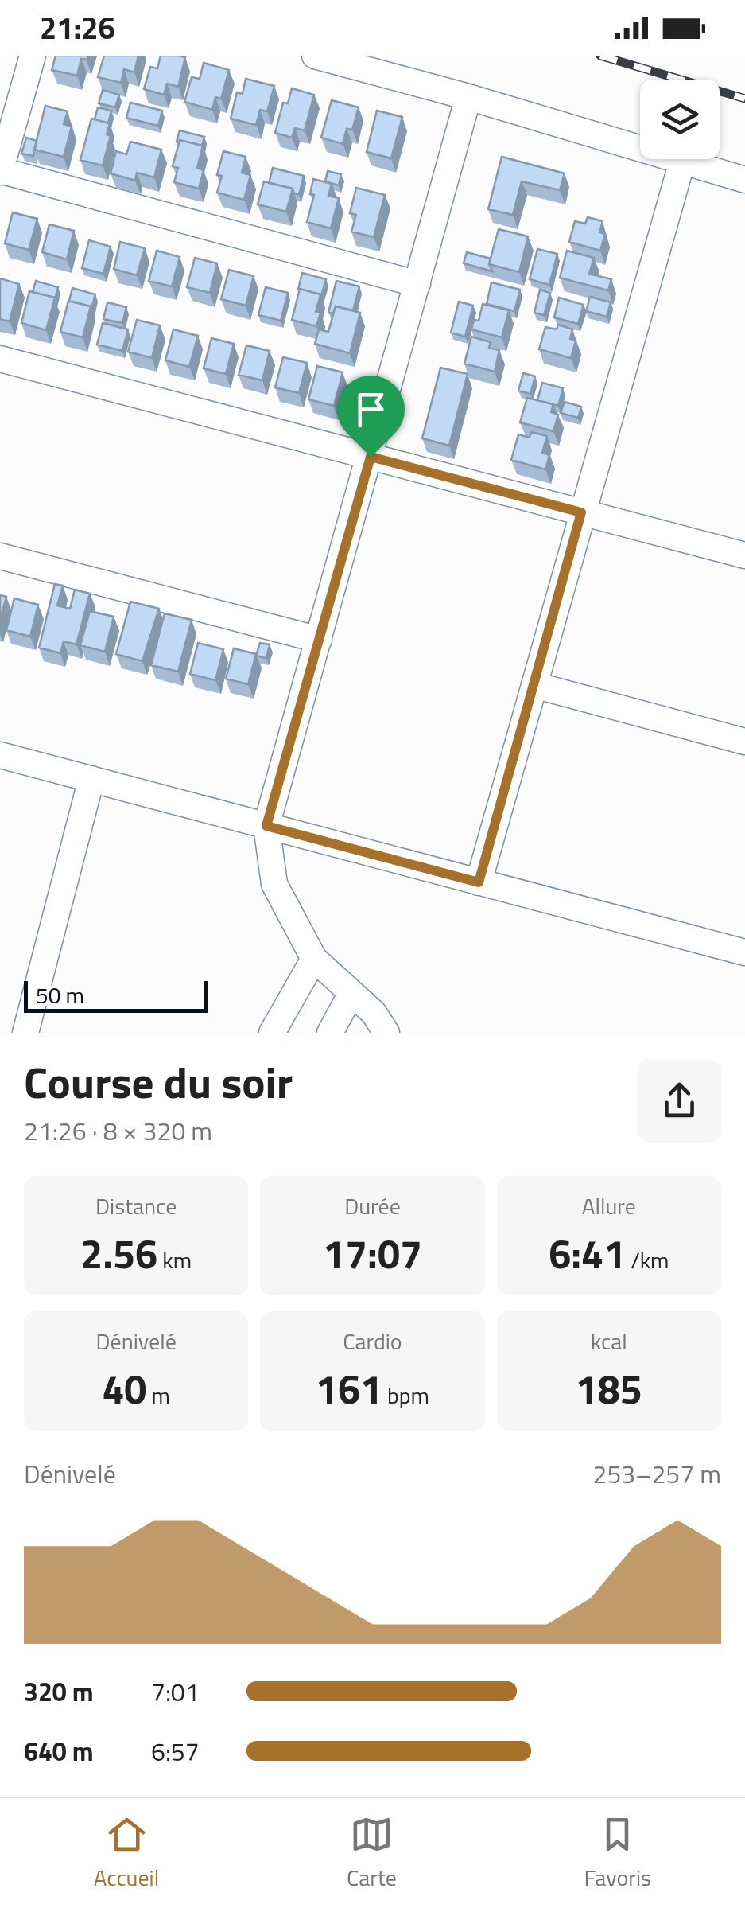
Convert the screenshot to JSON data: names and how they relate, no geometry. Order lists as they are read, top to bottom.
{
  "scale_bar": "50 m",
  "page": {
    "status": "21:26",
    "scale": "50 m",
    "heading": ["Course du soir", "21:26 · 8 × 320 m"],
    "stats": [
      ["Distance", "2.56 km"],
      ["Durée", "17:07"],
      ["Allure", "6:41 /km"],
      ["Dénivelé", "40 m"],
      ["Cardio", "161 bpm"],
      ["kcal", "185"]
    ],
    "chart": ["Dénivelé", "253–257 m"],
    "list": [
      {
        "name": "320 m",
        "note": "7:01"
      },
      {
        "name": "640 m",
        "note": "6:57"
      }
    ],
    "tabs": ["Accueil", "Carte", "Favoris"]
  }
}
